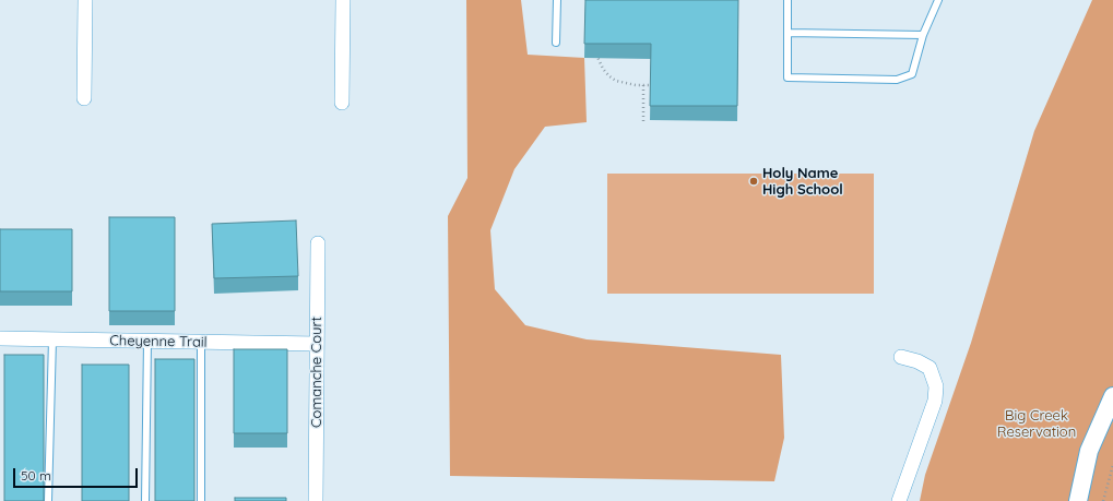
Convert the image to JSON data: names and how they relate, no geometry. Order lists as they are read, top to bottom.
{
  "streets": {
    "street": ["Cheyenne Trail", "Comanche Court"]
  },
  "crossings": [
    ["Cheyenne Trail", "Comanche Court"]
  ],
  "parks": ["Big Creek Reservation"],
  "places": ["Holy Name High School"],
  "scale_bar": "50 m"
}
